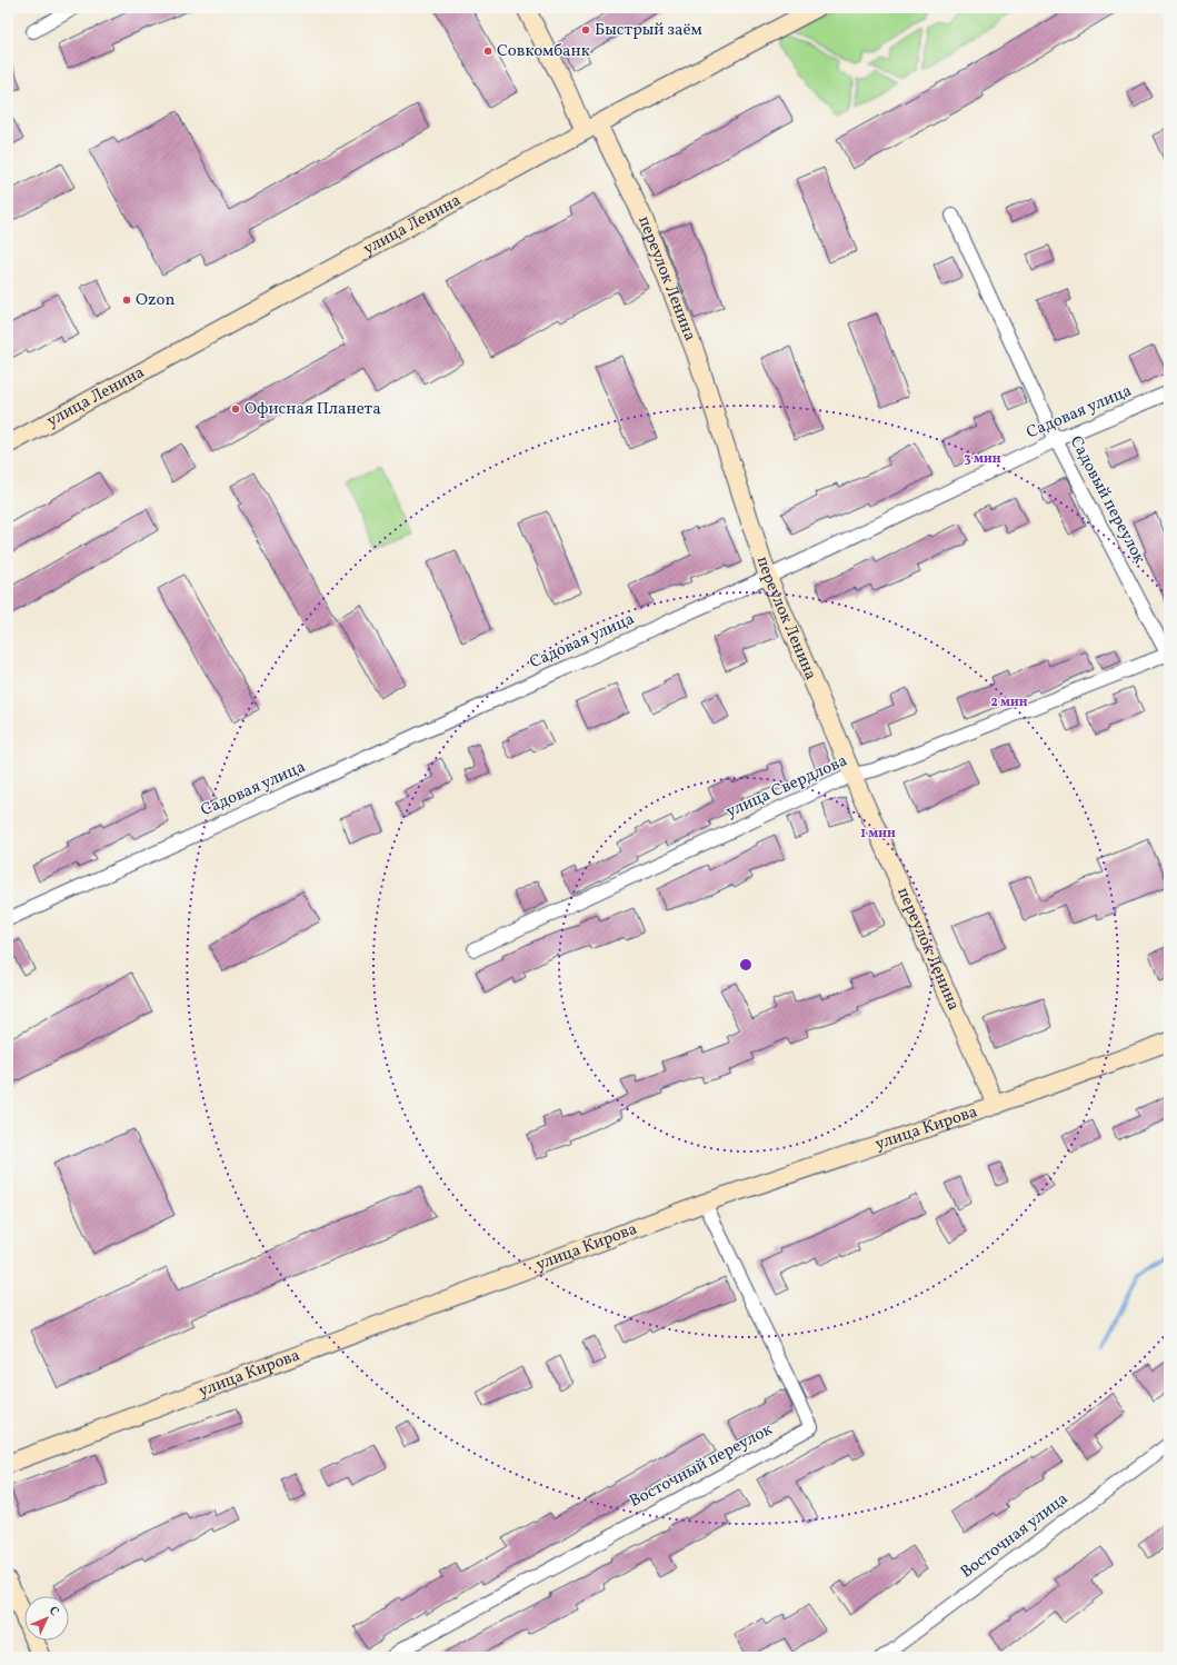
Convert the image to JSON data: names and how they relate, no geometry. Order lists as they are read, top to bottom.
{
  "streets": {
    "street": [
      "улица Ленина",
      "переулок Ленина",
      "Садовая улица",
      "Садовый переулок",
      "улица Свердлова",
      "улица Кирова",
      "Восточный переулок",
      "Восточная улица"
    ]
  },
  "crossings": [
    ["улица Ленина", "переулок Ленина"],
    ["переулок Ленина", "Садовая улица"],
    ["переулок Ленина", "улица Свердлова"],
    ["переулок Ленина", "улица Кирова"],
    ["Садовая улица", "Садовый переулок"],
    ["Садовый переулок", "улица Свердлова"],
    ["улица Кирова", "Восточный переулок"]
  ],
  "places": [
    "Быстрый заём",
    "Совкомбанк",
    "Ozon",
    "Офисная Планета"
  ],
  "north": "top right",
  "rings": ["3 мин", "2 мин", "1 мин"]
}
